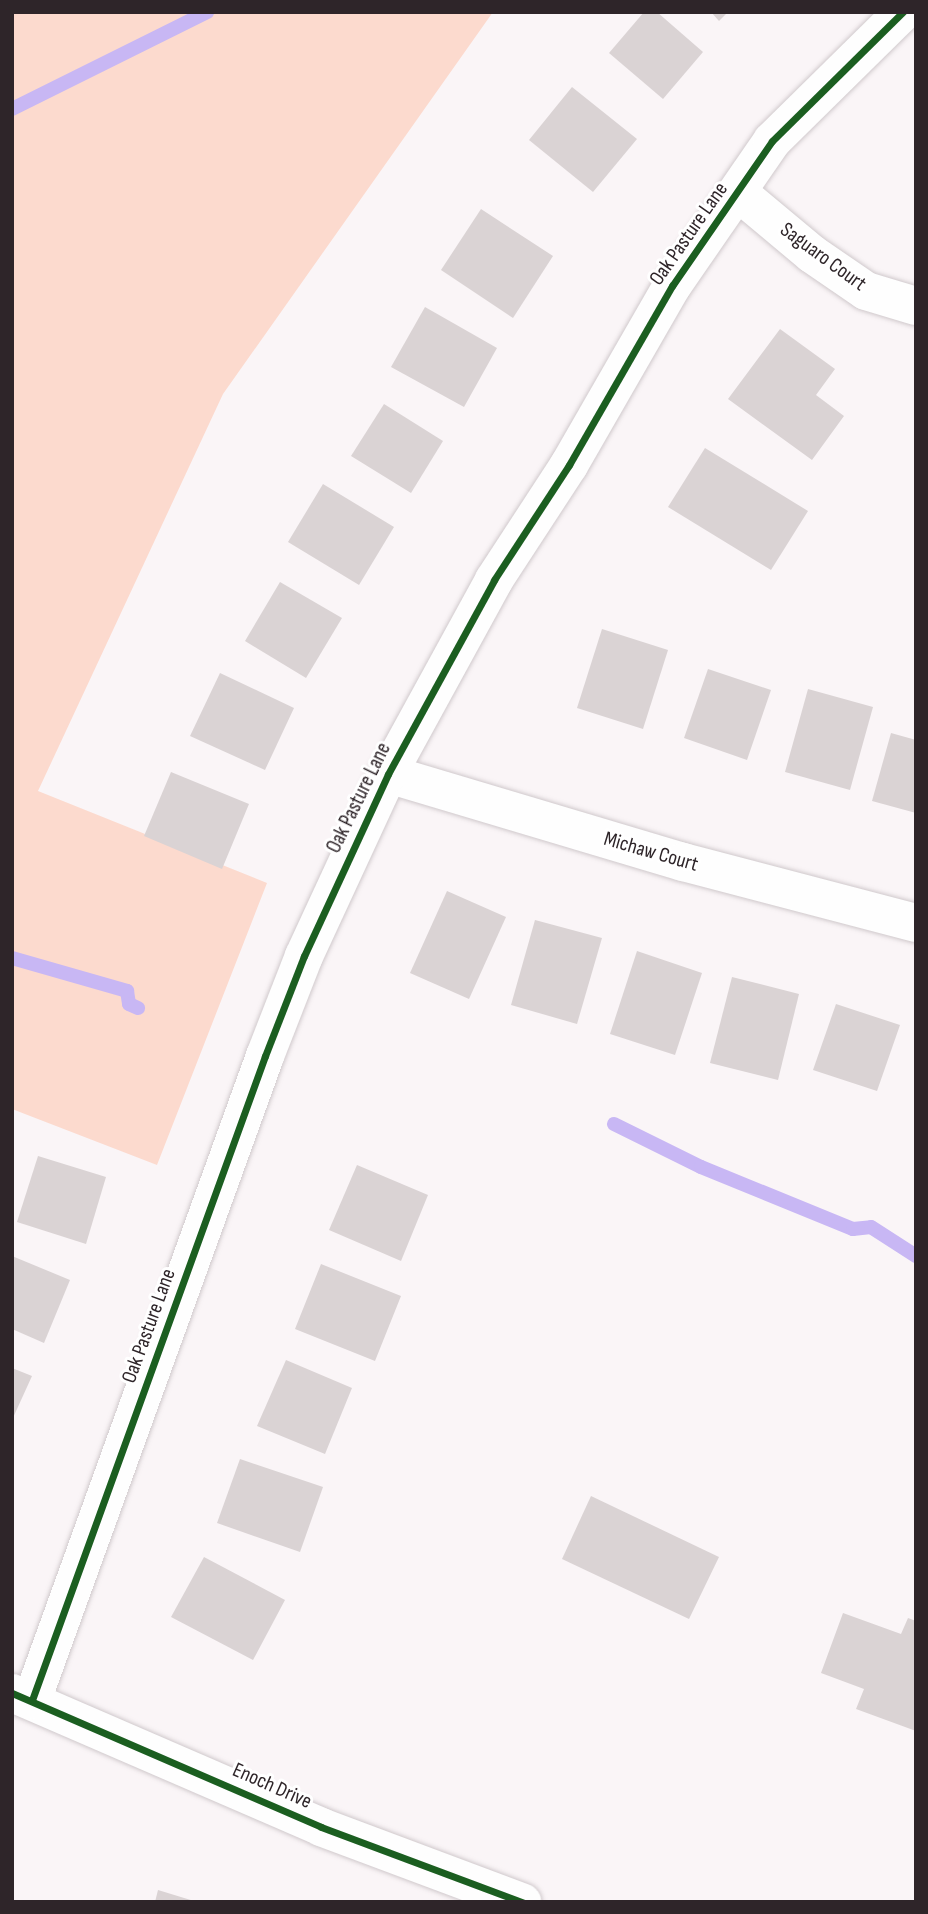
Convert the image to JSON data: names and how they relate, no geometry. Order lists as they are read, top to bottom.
{
  "streets": {
    "street": [
      "Oak Pasture Lane",
      "Saguaro Court",
      "Michaw Court",
      "Enoch Drive"
    ]
  },
  "crossings": [
    ["Oak Pasture Lane", "Saguaro Court"],
    ["Oak Pasture Lane", "Michaw Court"],
    ["Oak Pasture Lane", "Enoch Drive"]
  ]
}
